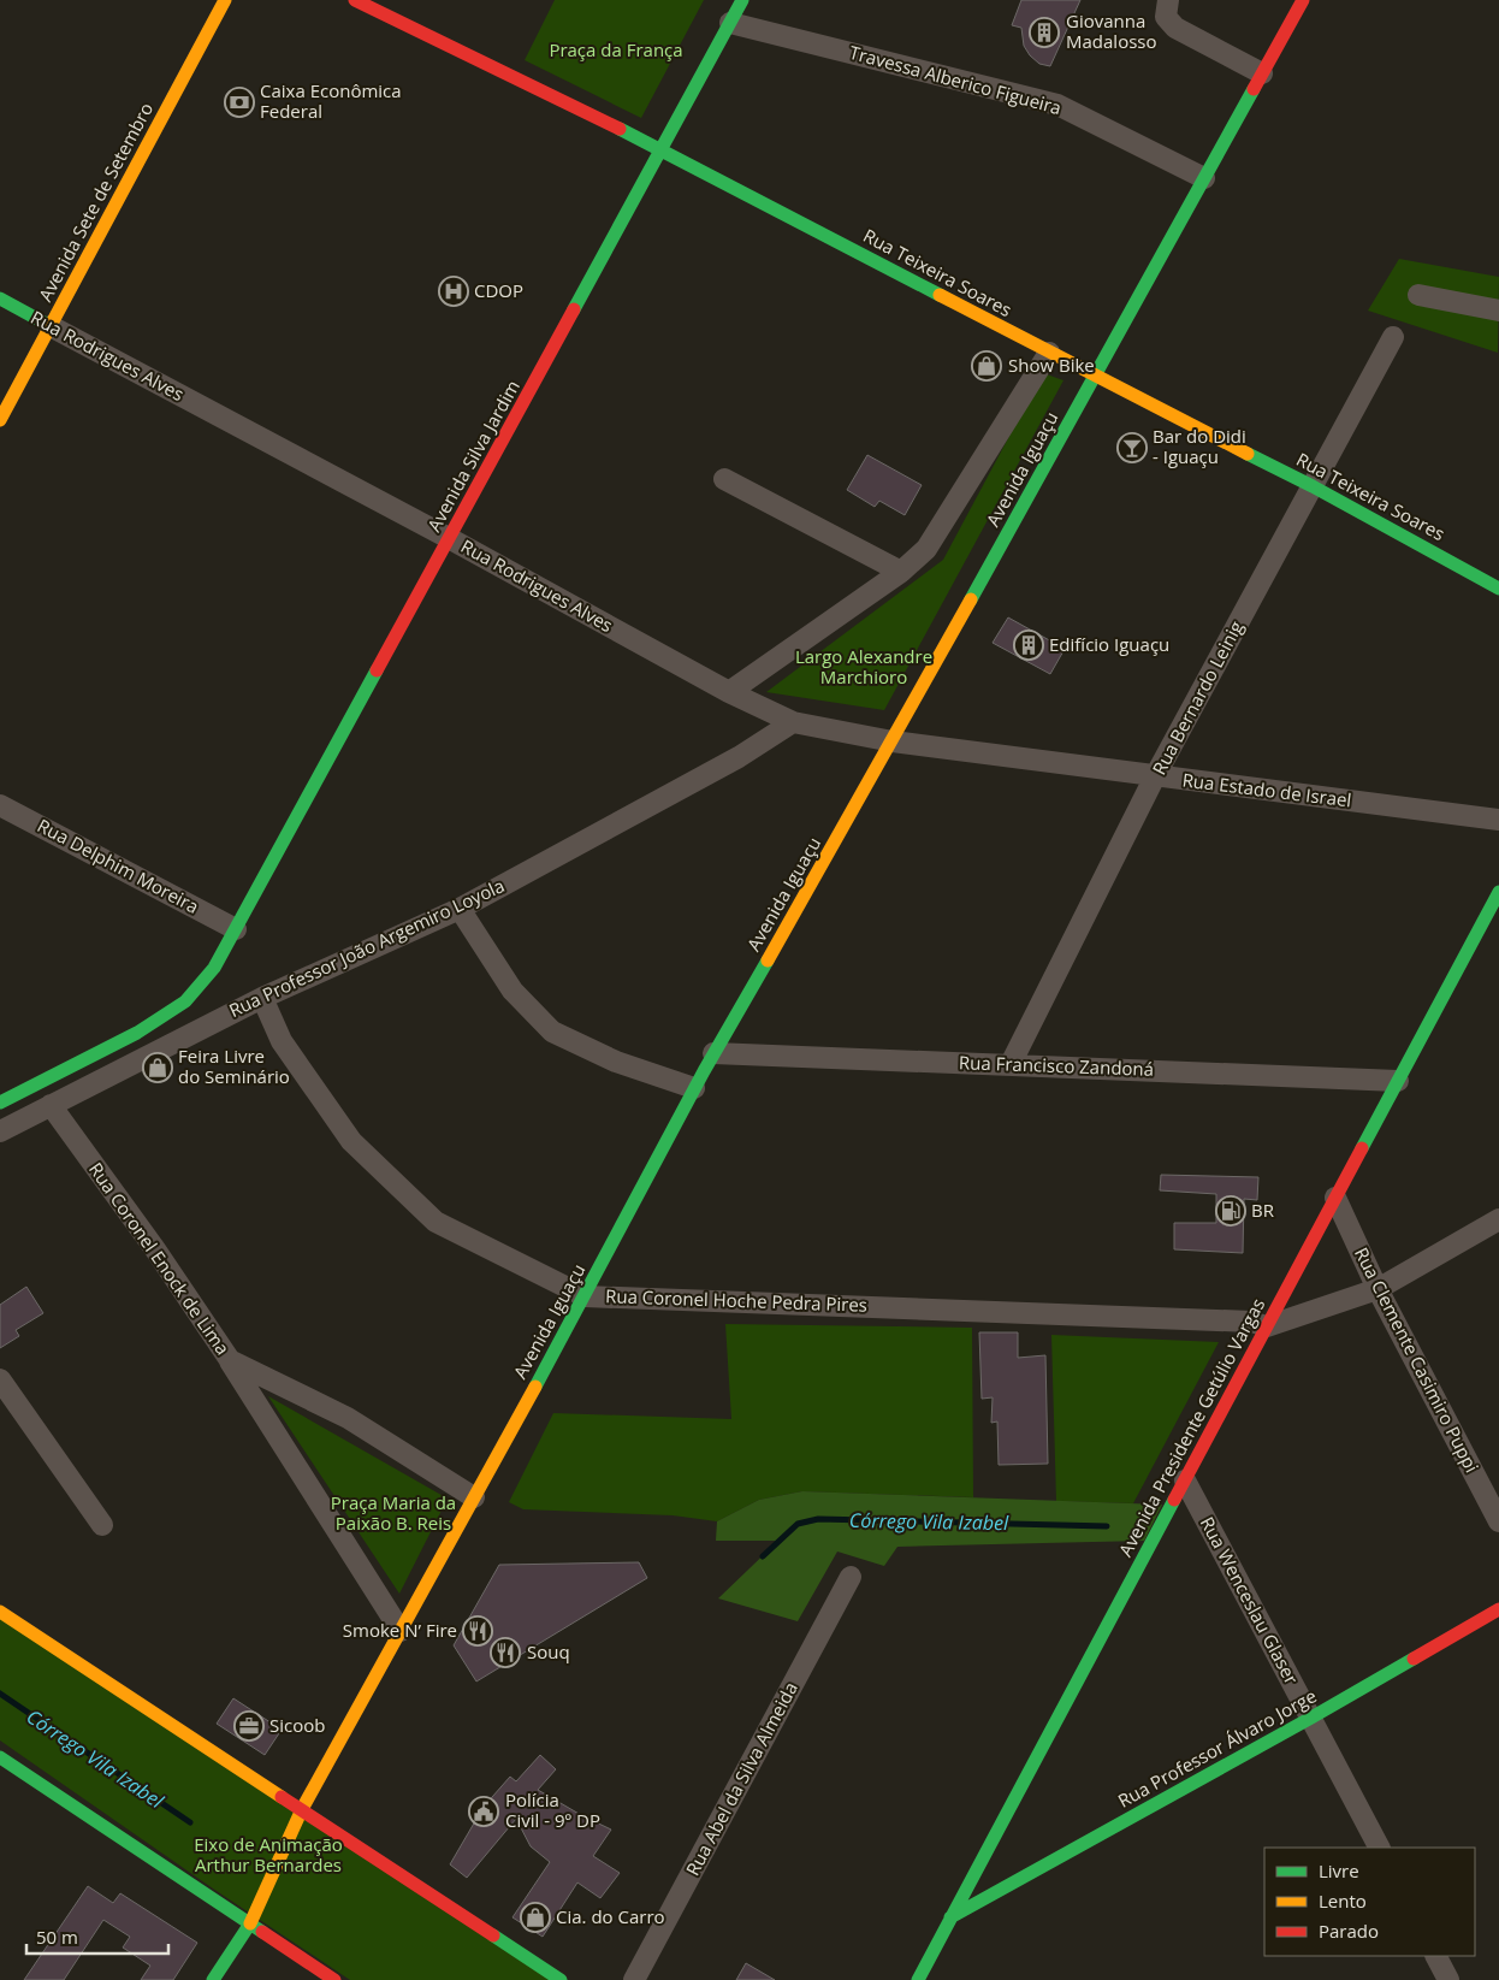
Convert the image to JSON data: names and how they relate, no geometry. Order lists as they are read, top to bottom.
{
  "streets": {
    "main road": [
      "Avenida Sete de Setembro",
      "Rua Teixeira Soares",
      "Rua Rodrigues Alves",
      "Avenida Silva Jardim",
      "Avenida Iguaçu",
      "Avenida Presidente Getúlio Vargas",
      "Rua Professor Álvaro Jorge"
    ],
    "street": [
      "Travessa Alberico Figueira",
      "Rua Bernardo Leinig",
      "Rua Estado de Israel",
      "Rua Delphim Moreira",
      "Rua Professor João Argemiro Loyola",
      "Rua Francisco Zandoná",
      "Rua Coronel Enock de Lima",
      "Rua Coronel Hoche Pedra Pires",
      "Rua Clemente Casimiro Puppi",
      "Rua Wenceslau Glaser",
      "Rua Abel da Silva Almeida"
    ]
  },
  "crossings": [
    ["Travessa Alberico Figueira", "Avenida Silva Jardim"],
    ["Travessa Alberico Figueira", "Avenida Iguaçu"],
    ["Avenida Sete de Setembro", "Rua Rodrigues Alves"],
    ["Rua Teixeira Soares", "Avenida Silva Jardim"],
    ["Rua Teixeira Soares", "Avenida Iguaçu"],
    ["Rua Teixeira Soares", "Rua Bernardo Leinig"],
    ["Rua Rodrigues Alves", "Avenida Silva Jardim"],
    ["Rua Rodrigues Alves", "Avenida Iguaçu"],
    ["Rua Rodrigues Alves", "Rua Estado de Israel"],
    ["Rua Rodrigues Alves", "Rua Professor João Argemiro Loyola"],
    ["Avenida Silva Jardim", "Rua Delphim Moreira"],
    ["Avenida Iguaçu", "Rua Estado de Israel"],
    ["Avenida Iguaçu", "Rua Francisco Zandoná"],
    ["Avenida Iguaçu", "Rua Coronel Enock de Lima"],
    ["Avenida Iguaçu", "Rua Coronel Hoche Pedra Pires"],
    ["Rua Bernardo Leinig", "Rua Estado de Israel"],
    ["Rua Bernardo Leinig", "Rua Francisco Zandoná"],
    ["Rua Professor João Argemiro Loyola", "Rua Coronel Enock de Lima"],
    ["Rua Professor João Argemiro Loyola", "Rua Coronel Hoche Pedra Pires"],
    ["Rua Francisco Zandoná", "Avenida Presidente Getúlio Vargas"],
    ["Rua Coronel Hoche Pedra Pires", "Avenida Presidente Getúlio Vargas"],
    ["Rua Clemente Casimiro Puppi", "Avenida Presidente Getúlio Vargas"],
    ["Avenida Presidente Getúlio Vargas", "Rua Wenceslau Glaser"],
    ["Avenida Presidente Getúlio Vargas", "Rua Professor Álvaro Jorge"],
    ["Rua Wenceslau Glaser", "Rua Professor Álvaro Jorge"]
  ],
  "water": ["Córrego Vila Izabel"],
  "parks": [
    "Praça da França",
    "Largo Alexandre Marchioro",
    "Praça Maria da Paixão B. Reis",
    "Eixo de Animação Arthur Bernardes"
  ],
  "places": {
    "building": ["Giovanna Madalosso", "Edifício Iguaçu"],
    "bank": ["Caixa Econômica Federal"],
    "hospital": ["CDOP"],
    "shop": ["Show Bike", "Feira Livre do Seminário", "Cia. do Carro"],
    "bar": ["Bar do Didi - Iguaçu"],
    "fuel station": ["BR"],
    "restaurant": ["Smoke N’ Fire", "Souq"],
    "office": ["Sicoob"],
    "public building": ["Polícia Civil - 9º DP"]
  },
  "legend": ["Livre", "Lento", "Parado"],
  "scale_bar": "50 m"
}
